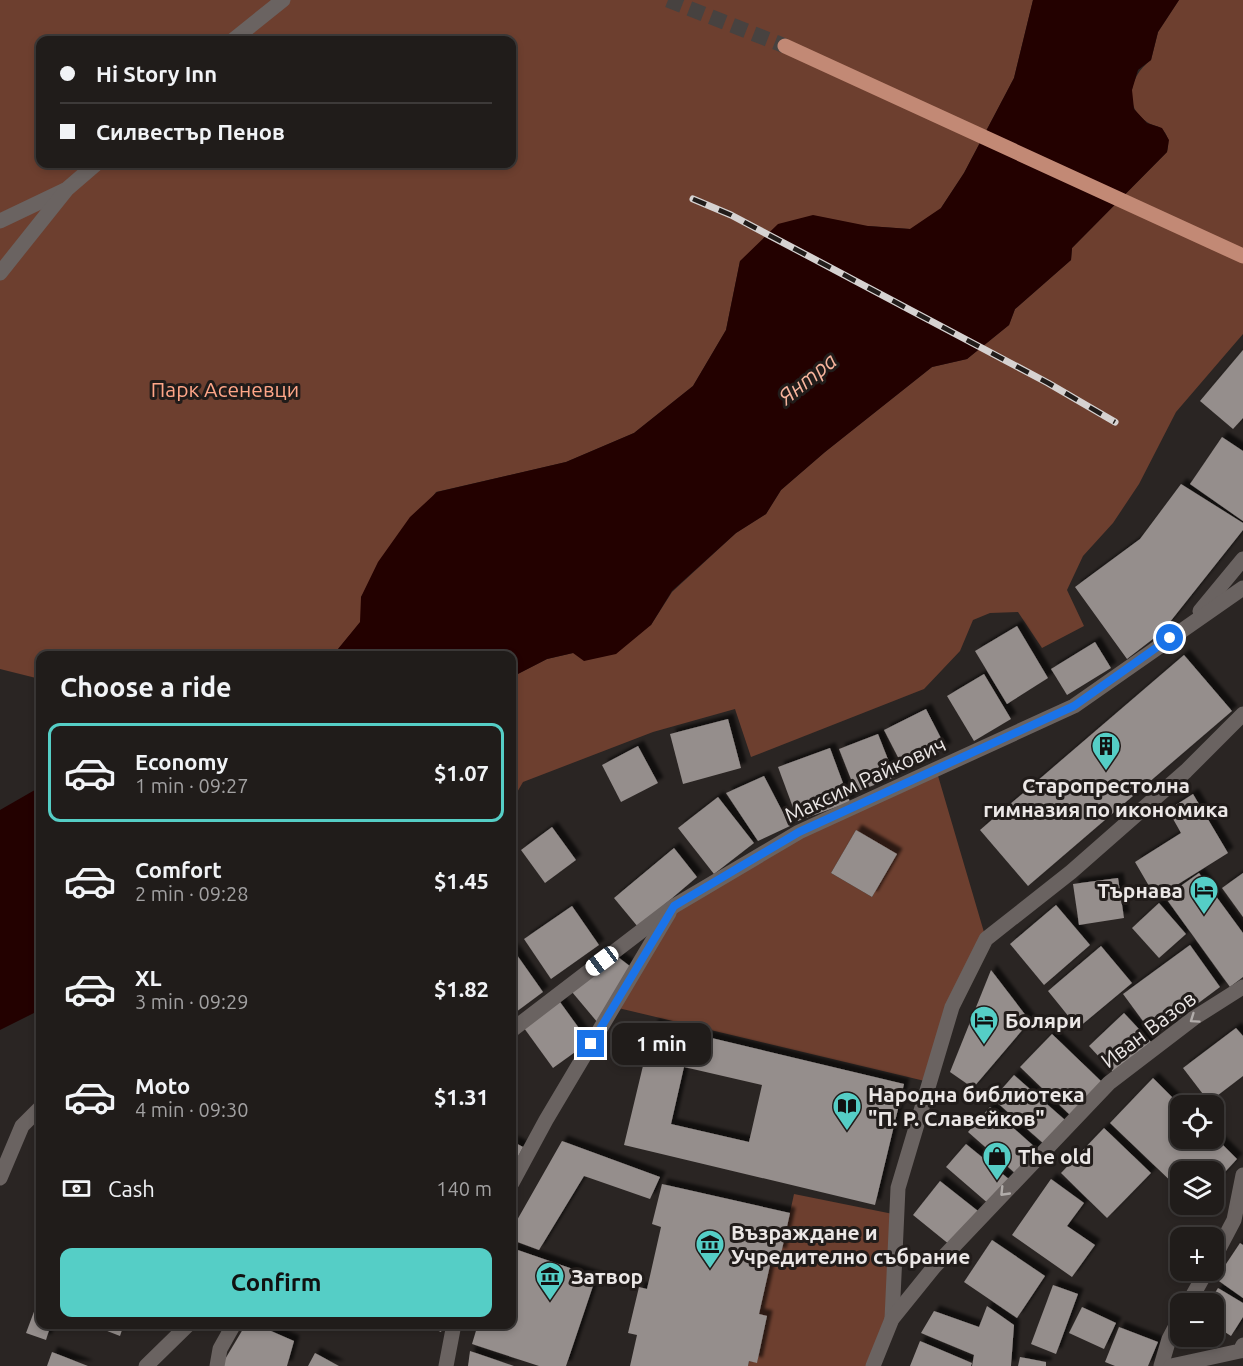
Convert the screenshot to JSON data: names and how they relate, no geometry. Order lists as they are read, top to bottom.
{
  "streets": {
    "street": ["Максим Райкович", "Иван Вазов"]
  },
  "water": ["Янтра"],
  "parks": ["Парк Асеневци"],
  "places": {
    "building": ["Старопрестолна гимназия по икономика"],
    "hotel": ["Търнава", "Боляри"],
    "library": ["Народна библиотека \"П. Р. Славейков\""],
    "shop": ["The old"],
    "museum": ["Възраждане и Учредително събрание", "Затвор"]
  },
  "page": {
    "banner": ["Hi Story Inn", "Силвестър Пенов"],
    "heading": "Choose a ride",
    "list": [
      {
        "name": "Economy",
        "note": "1 min · 09:27",
        "value": "$1.07"
      },
      {
        "name": "Comfort",
        "note": "2 min · 09:28",
        "value": "$1.45"
      },
      {
        "name": "XL",
        "note": "3 min · 09:29",
        "value": "$1.82"
      },
      {
        "name": "Moto",
        "note": "4 min · 09:30",
        "value": "$1.31"
      }
    ],
    "bubble": "1 min",
    "map_buttons": ["+", "−"],
    "pay": ["Cash", "140 m"],
    "buttons": "Confirm"
  }
}
